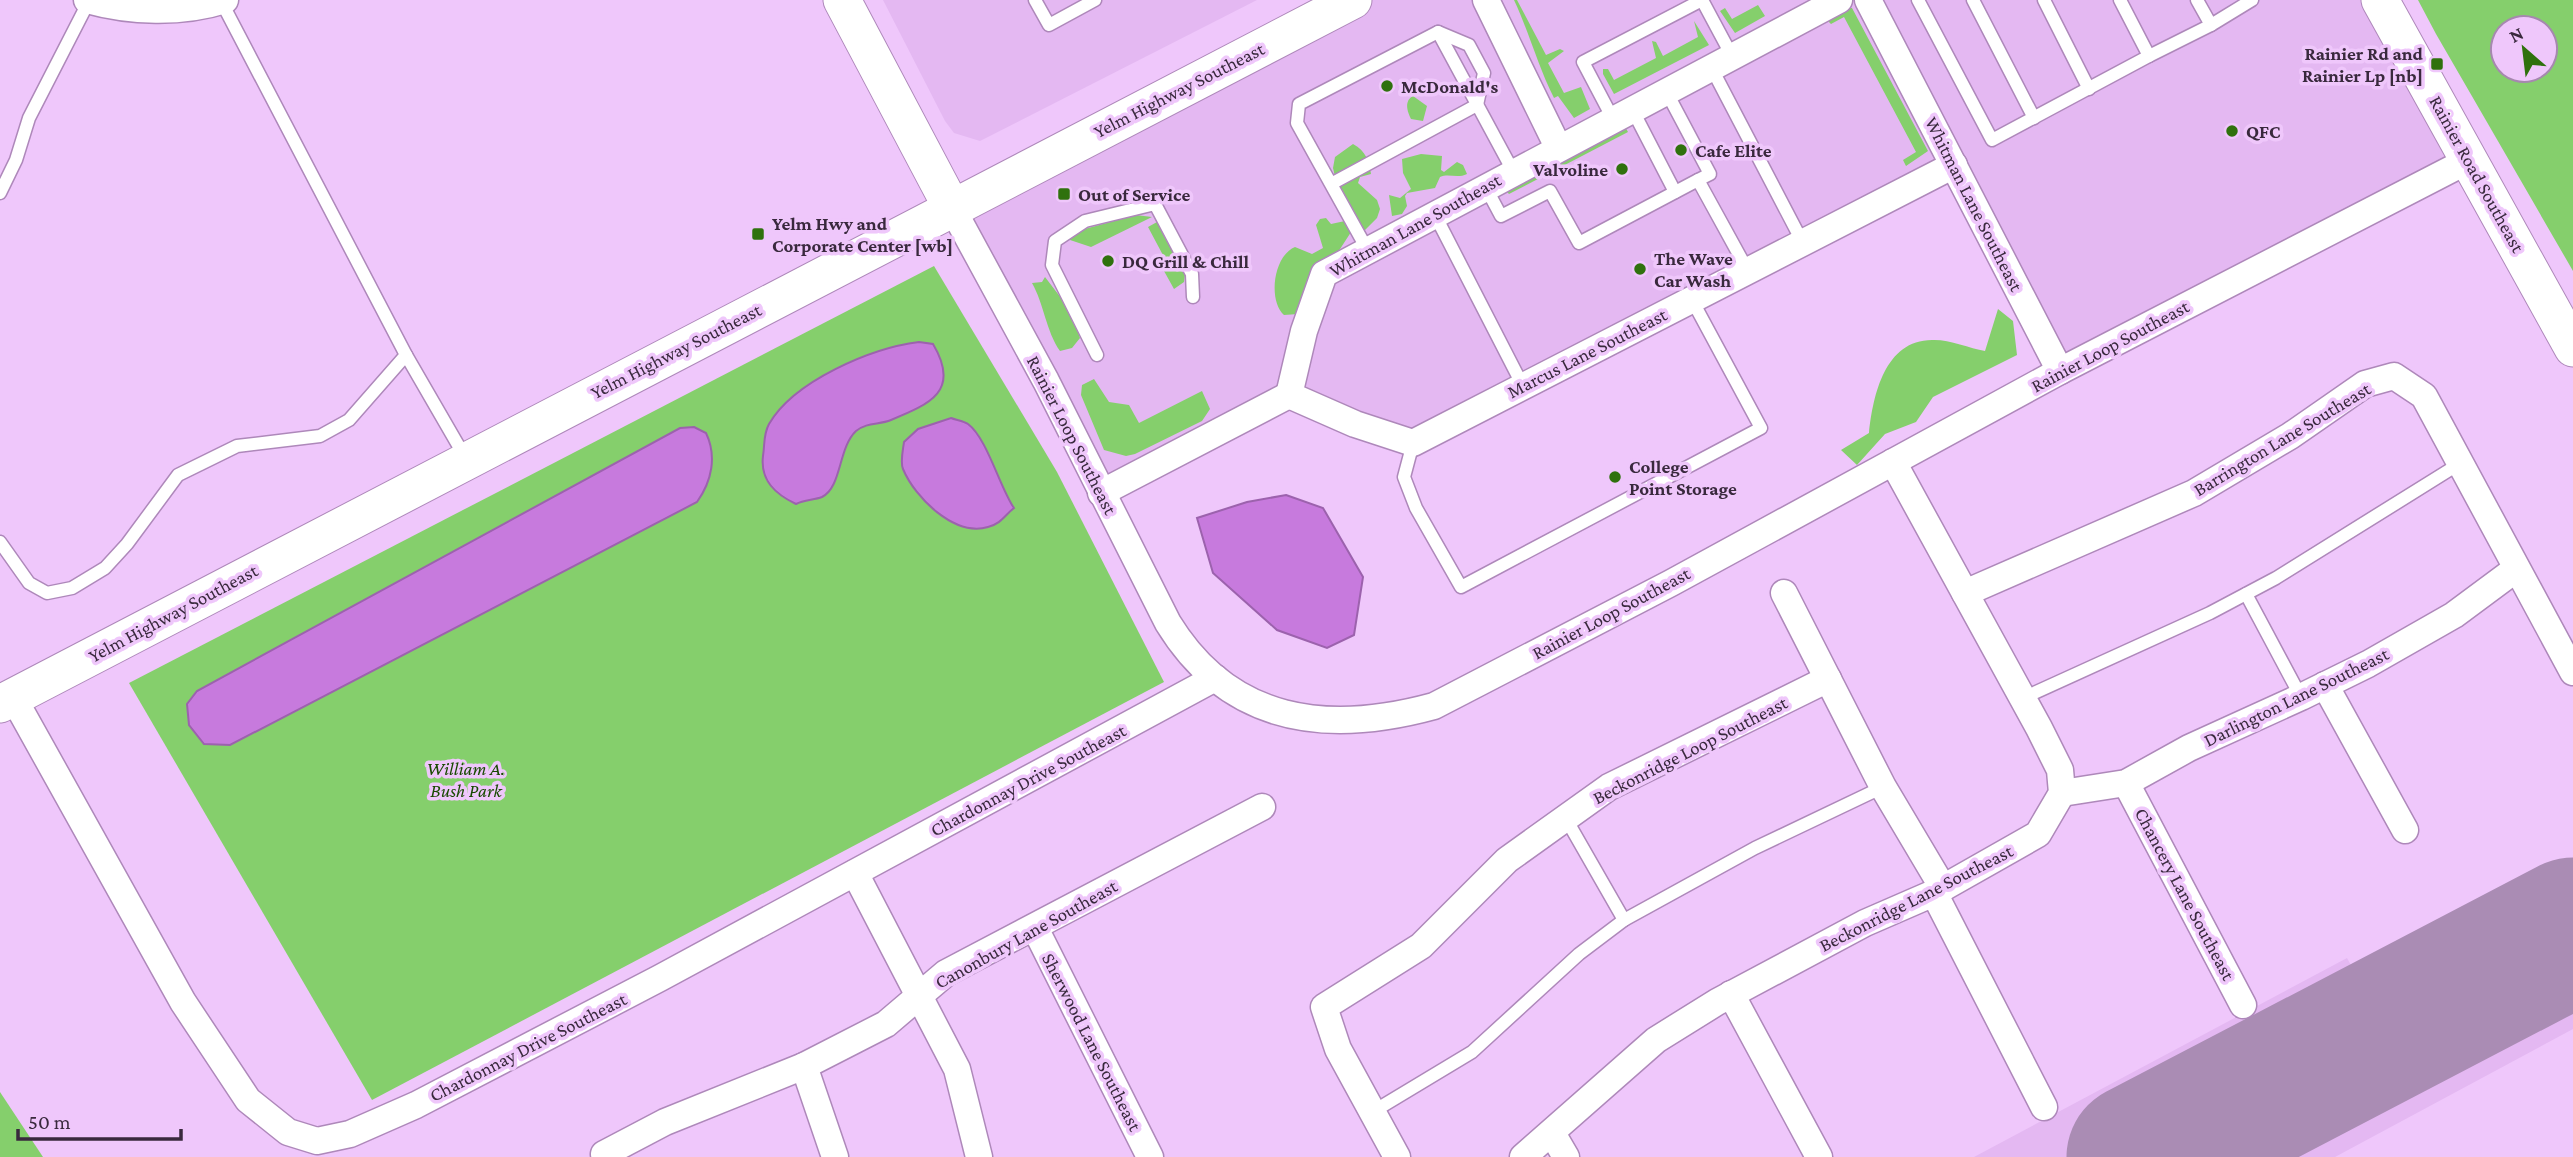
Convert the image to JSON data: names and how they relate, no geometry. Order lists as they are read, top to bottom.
{
  "streets": {
    "main road": ["Yelm Highway Southeast", "Rainier Road Southeast"],
    "street": [
      "Whitman Lane Southeast",
      "Rainier Loop Southeast",
      "Marcus Lane Southeast",
      "Barrington Lane Southeast",
      "Darlington Lane Southeast",
      "Beckonridge Loop Southeast",
      "Chardonnay Drive Southeast",
      "Chancery Lane Southeast",
      "Beckonridge Lane Southeast",
      "Canonbury Lane Southeast",
      "Sherwood Lane Southeast"
    ]
  },
  "crossings": [
    ["Yelm Highway Southeast", "Rainier Loop Southeast"],
    ["Yelm Highway Southeast", "Chardonnay Drive Southeast"],
    ["Rainier Road Southeast", "Rainier Loop Southeast"],
    ["Whitman Lane Southeast", "Rainier Loop Southeast"],
    ["Whitman Lane Southeast", "Marcus Lane Southeast"],
    ["Rainier Loop Southeast", "Chardonnay Drive Southeast"],
    ["Barrington Lane Southeast", "Darlington Lane Southeast"],
    ["Darlington Lane Southeast", "Chancery Lane Southeast"],
    ["Darlington Lane Southeast", "Beckonridge Lane Southeast"],
    ["Canonbury Lane Southeast", "Sherwood Lane Southeast"]
  ],
  "parks": ["William A. Bush Park"],
  "places": {
    "transit": ["Rainier Rd and Rainier Lp [nb]", "Out of Service", "Yelm Hwy and Corporate Center [wb]"],
    "other": [
      "McDonald's",
      "QFC",
      "Cafe Elite",
      "Valvoline",
      "DQ Grill & Chill",
      "The Wave Car Wash",
      "College Point Storage"
    ]
  },
  "scale_bar": "50 m",
  "north": "top left"
}
